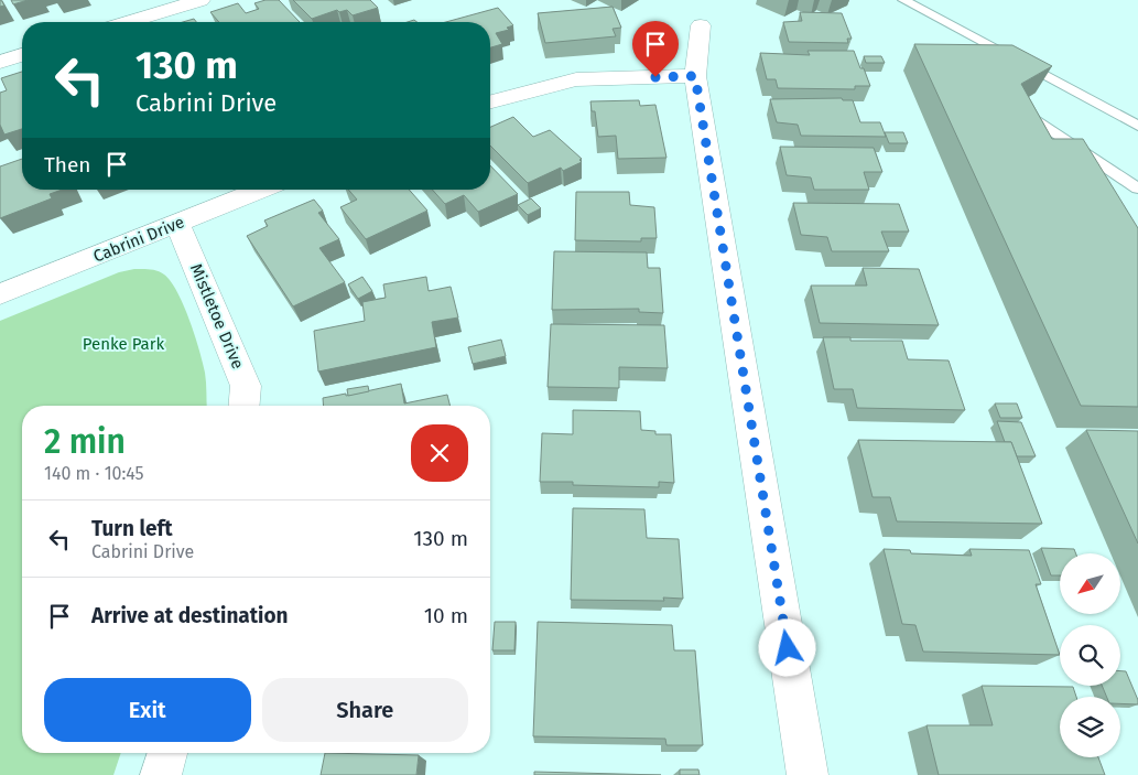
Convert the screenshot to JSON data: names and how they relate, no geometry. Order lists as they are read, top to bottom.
{
  "streets": {
    "street": ["Cabrini Drive", "Mistletoe Drive"]
  },
  "crossings": [
    ["Cabrini Drive", "Mistletoe Drive"]
  ],
  "parks": ["Penke Park"],
  "north": "bottom left",
  "page": {
    "turn": ["130 m", "Cabrini Drive"],
    "then": "Then",
    "heading": ["2 min", "140 m · 10:45"],
    "list": [
      {
        "name": "Turn left",
        "note": "Cabrini Drive",
        "value": "130 m"
      },
      {
        "name": "Arrive at destination",
        "value": "10 m"
      }
    ],
    "buttons": ["Exit", "Share"]
  }
}
